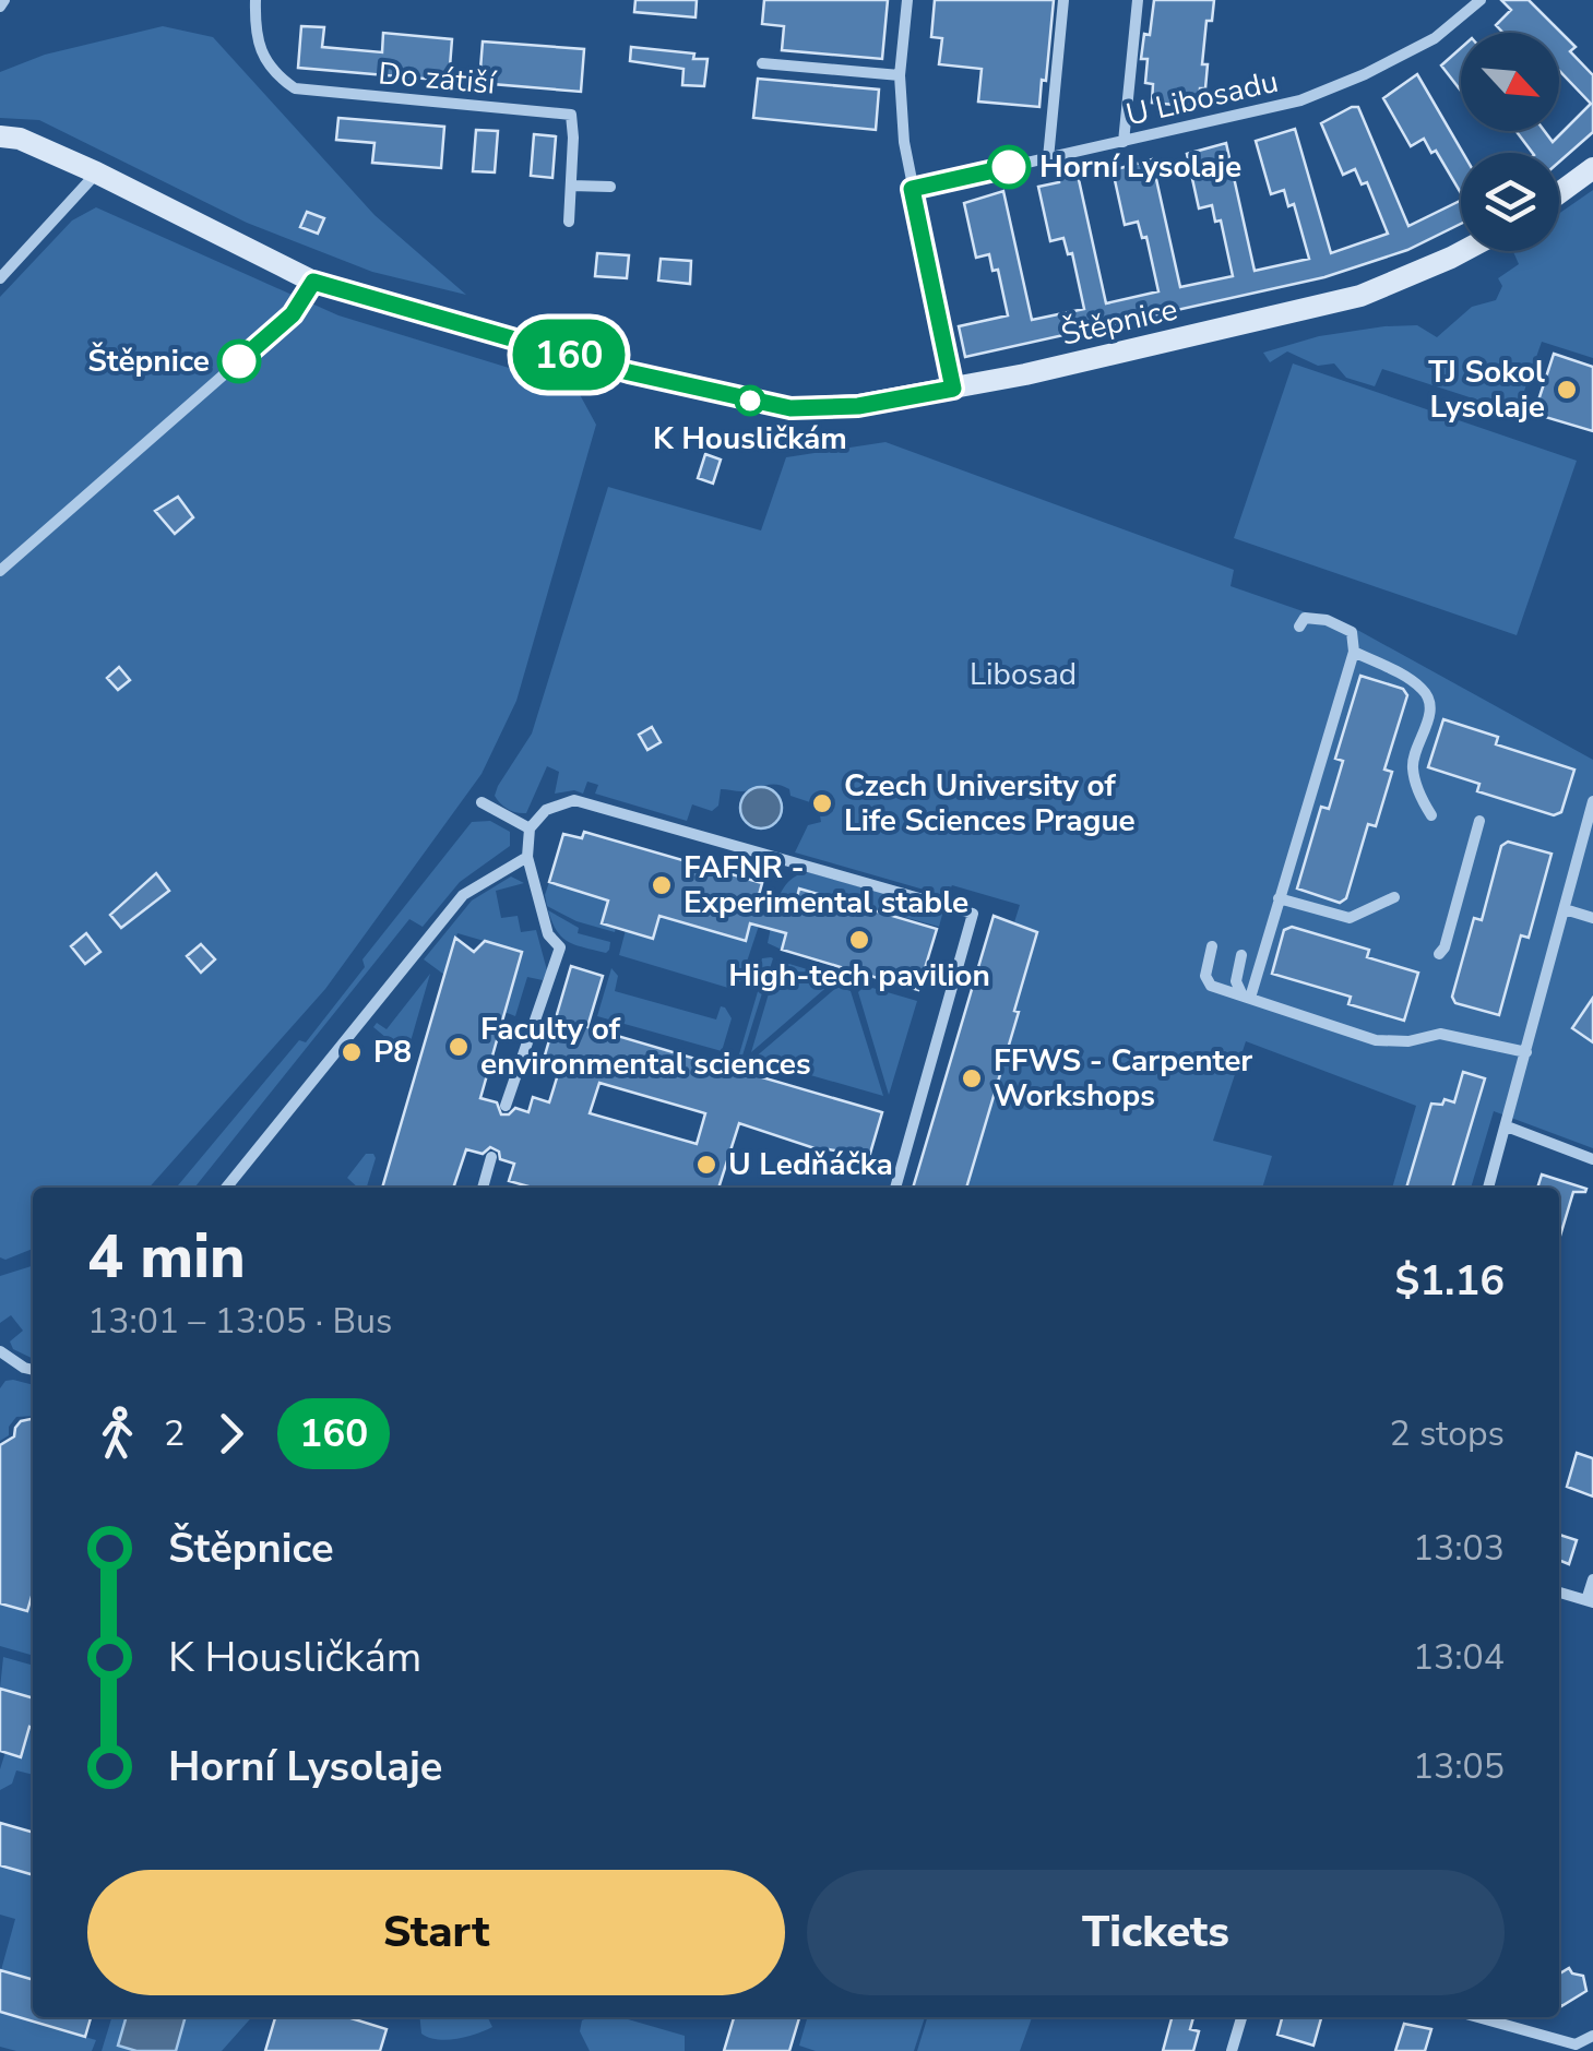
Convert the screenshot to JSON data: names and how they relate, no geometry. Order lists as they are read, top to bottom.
{
  "streets": {
    "street": ["Do zátiší", "U Libosadu", "Štěpnice"]
  },
  "parks": ["Libosad"],
  "places": [
    "Horní Lysolaje",
    "Štěpnice",
    "TJ Sokol Lysolaje",
    "K Housličkám",
    "Czech University of Life Sciences Prague",
    "FAFNR - Experimental stable",
    "High-tech pavilion",
    "Faculty of environmental sciences",
    "P8",
    "FFWS - Carpenter Workshops",
    "U Ledňáčka"
  ],
  "lines": ["bus line 160"],
  "north": "bottom right",
  "page": {
    "on_map": "160",
    "heading": ["4 min", "13:01 – 13:05 · Bus", "$1.16"],
    "legs": ["2", "160", "2 stops"],
    "list": [
      {
        "name": "Štěpnice",
        "value": "13:03"
      },
      {
        "name": "K Housličkám",
        "value": "13:04"
      },
      {
        "name": "Horní Lysolaje",
        "value": "13:05"
      }
    ],
    "buttons": ["Start", "Tickets"]
  }
}
